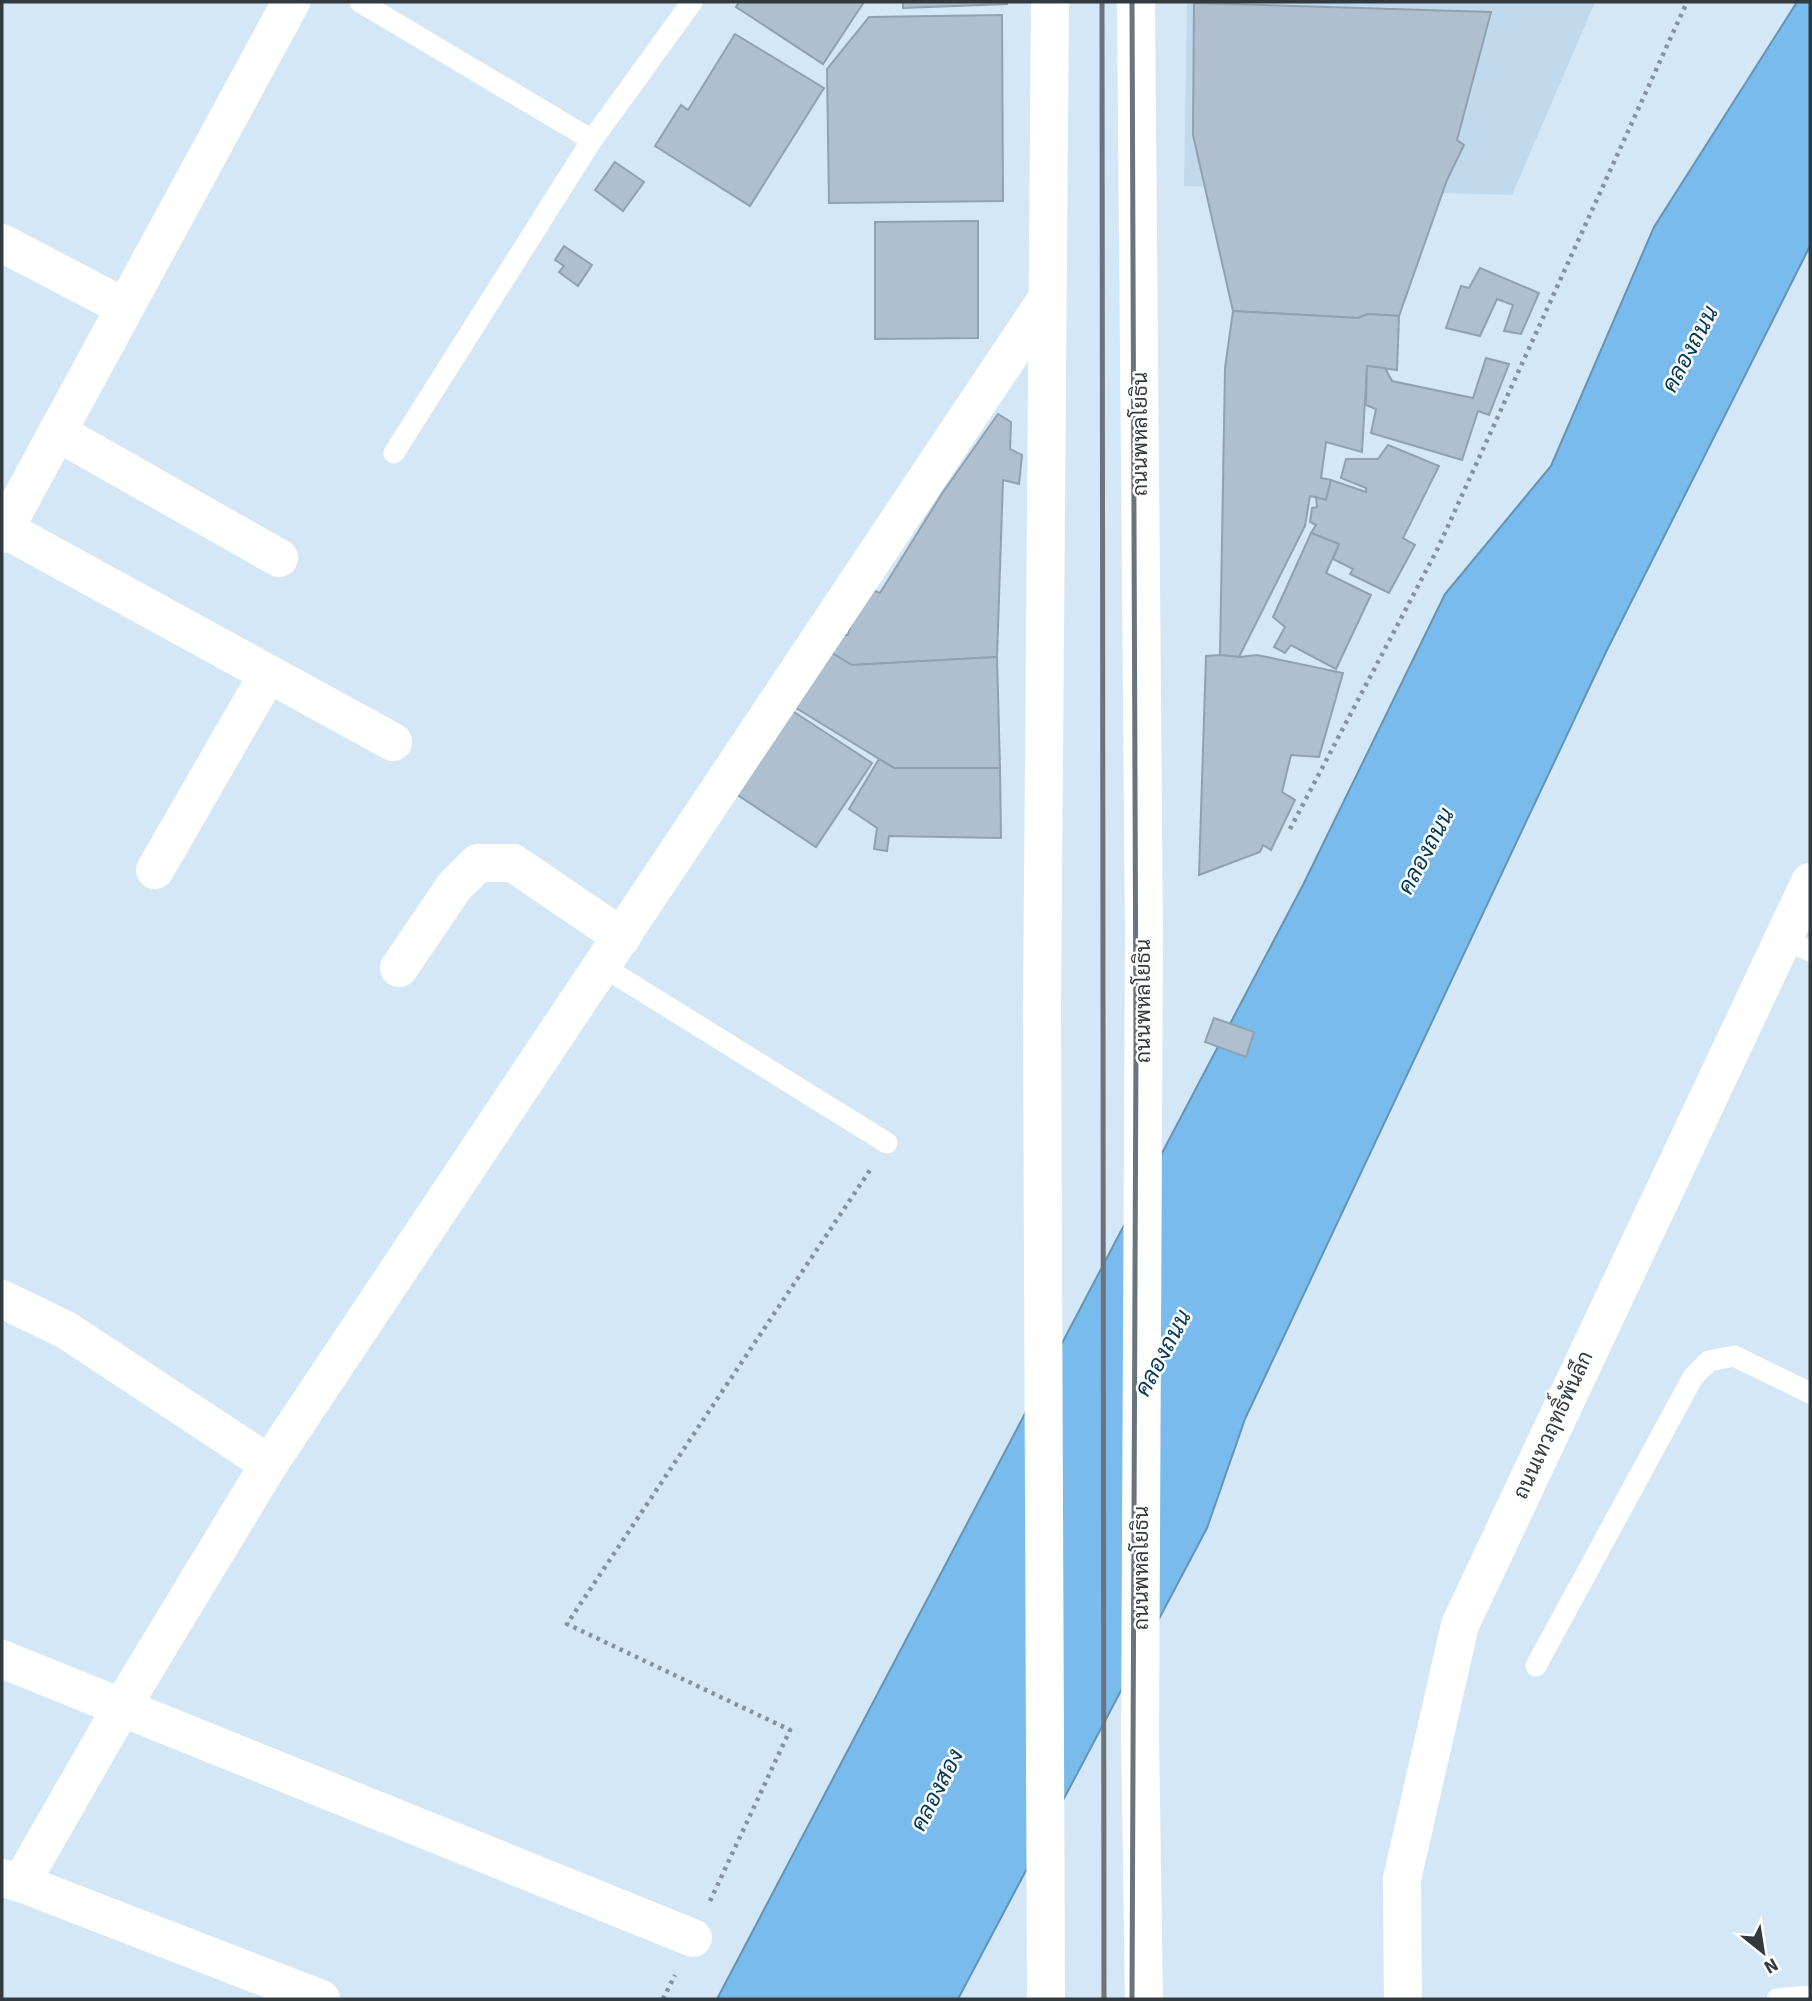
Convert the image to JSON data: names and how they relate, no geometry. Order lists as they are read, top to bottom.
{
  "streets": {
    "street": ["ถนนพหลโยธิน", "ถนนเทวฤทธิ์พันลึก"]
  },
  "water": ["คลองถนน", "คลองสอง"],
  "north": "bottom right"
}
